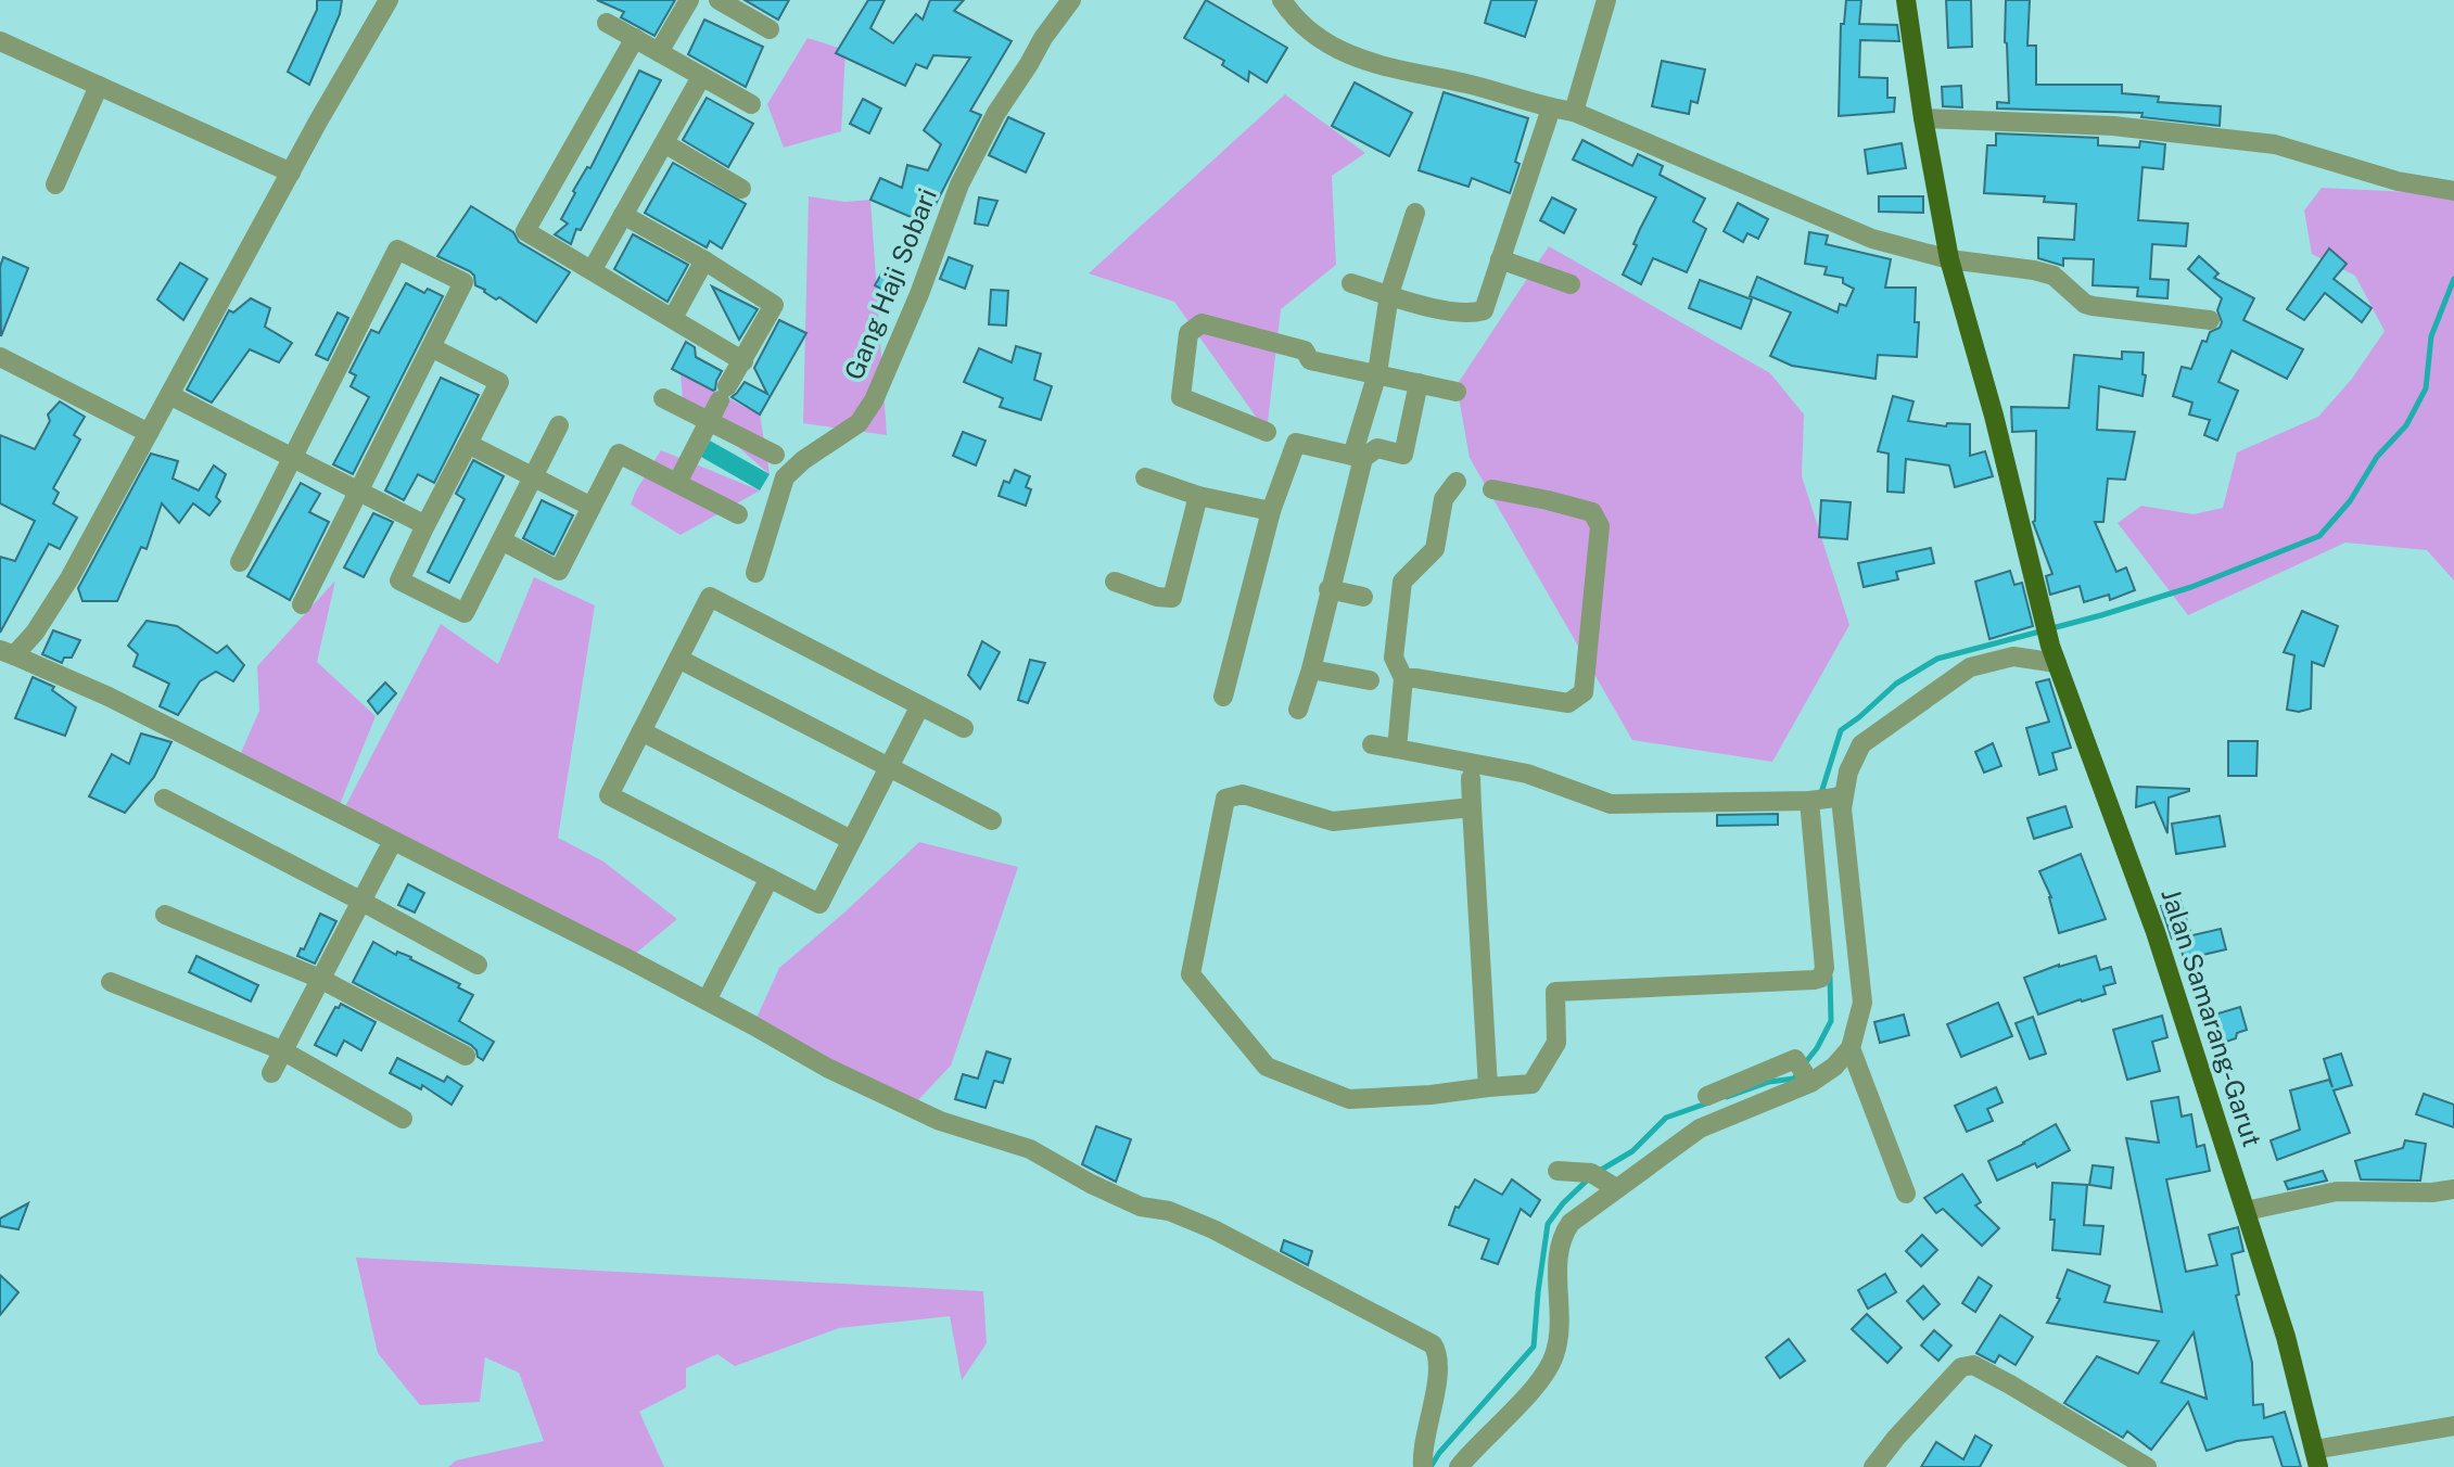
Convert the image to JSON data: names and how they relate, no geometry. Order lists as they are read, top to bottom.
{
  "streets": {
    "main road": ["Jalan Samarang-Garut"],
    "street": ["Gang Haji Sobari"]
  }
}
